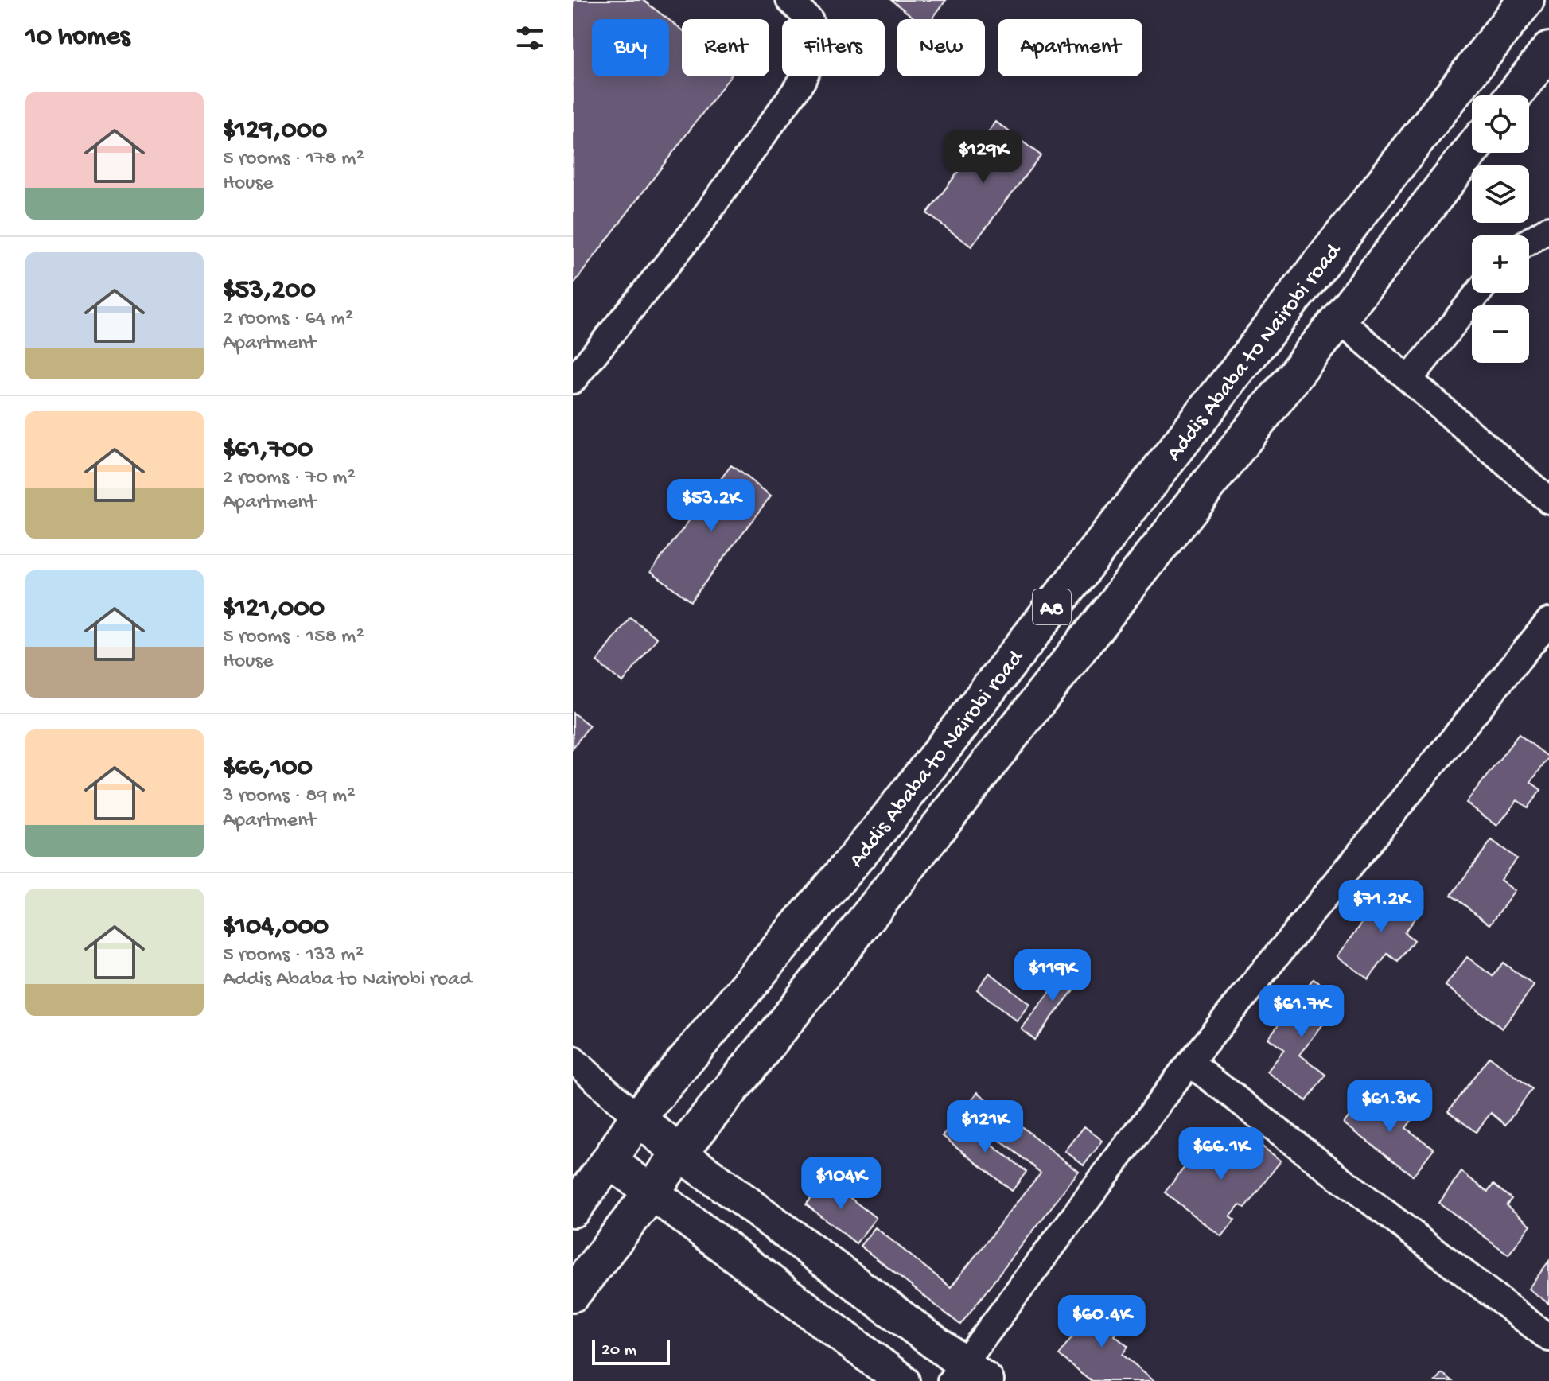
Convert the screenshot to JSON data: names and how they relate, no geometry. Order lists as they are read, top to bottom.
{
  "streets": {
    "highway": ["Addis Ababa to Nairobi road", "A8"]
  },
  "scale_bar": "20 m",
  "page": {
    "heading": "10 homes",
    "chip": [
      "Buy",
      "Rent",
      "Filters",
      "New",
      "Apartment"
    ],
    "list": [
      {
        "name": "$129,000",
        "note": "5 rooms · 178 m² · House"
      },
      {
        "name": "$53,200",
        "note": "2 rooms · 64 m² · Apartment"
      },
      {
        "name": "$61,700",
        "note": "2 rooms · 70 m² · Apartment"
      },
      {
        "name": "$121,000",
        "note": "5 rooms · 158 m² · House"
      },
      {
        "name": "$66,100",
        "note": "3 rooms · 89 m² · Apartment"
      },
      {
        "name": "$104,000",
        "note": "5 rooms · 133 m² · Addis Ababa to Nairobi road"
      }
    ],
    "map_buttons": ["+", "−"],
    "price": [
      "$129K",
      "$53.2K",
      "$71.2K",
      "$119K",
      "$61.7K",
      "$61.3K",
      "$121K",
      "$66.1K",
      "$104K",
      "$60.4K"
    ],
    "scale": "20 m"
  }
}
